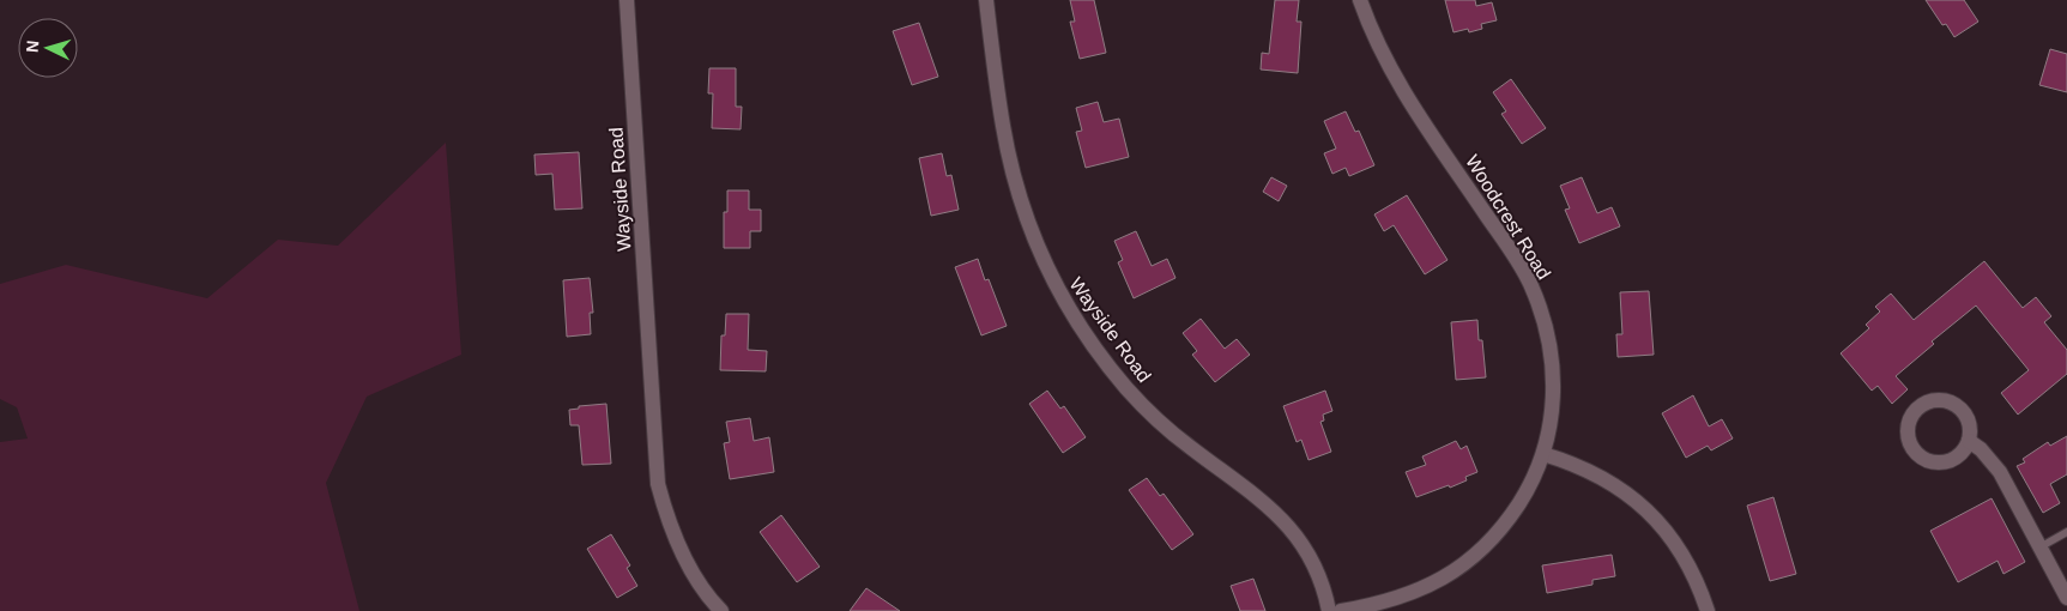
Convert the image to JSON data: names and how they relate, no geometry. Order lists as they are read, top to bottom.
{
  "streets": {
    "street": ["Wayside Road", "Woodcrest Road"]
  },
  "north": "left"
}
